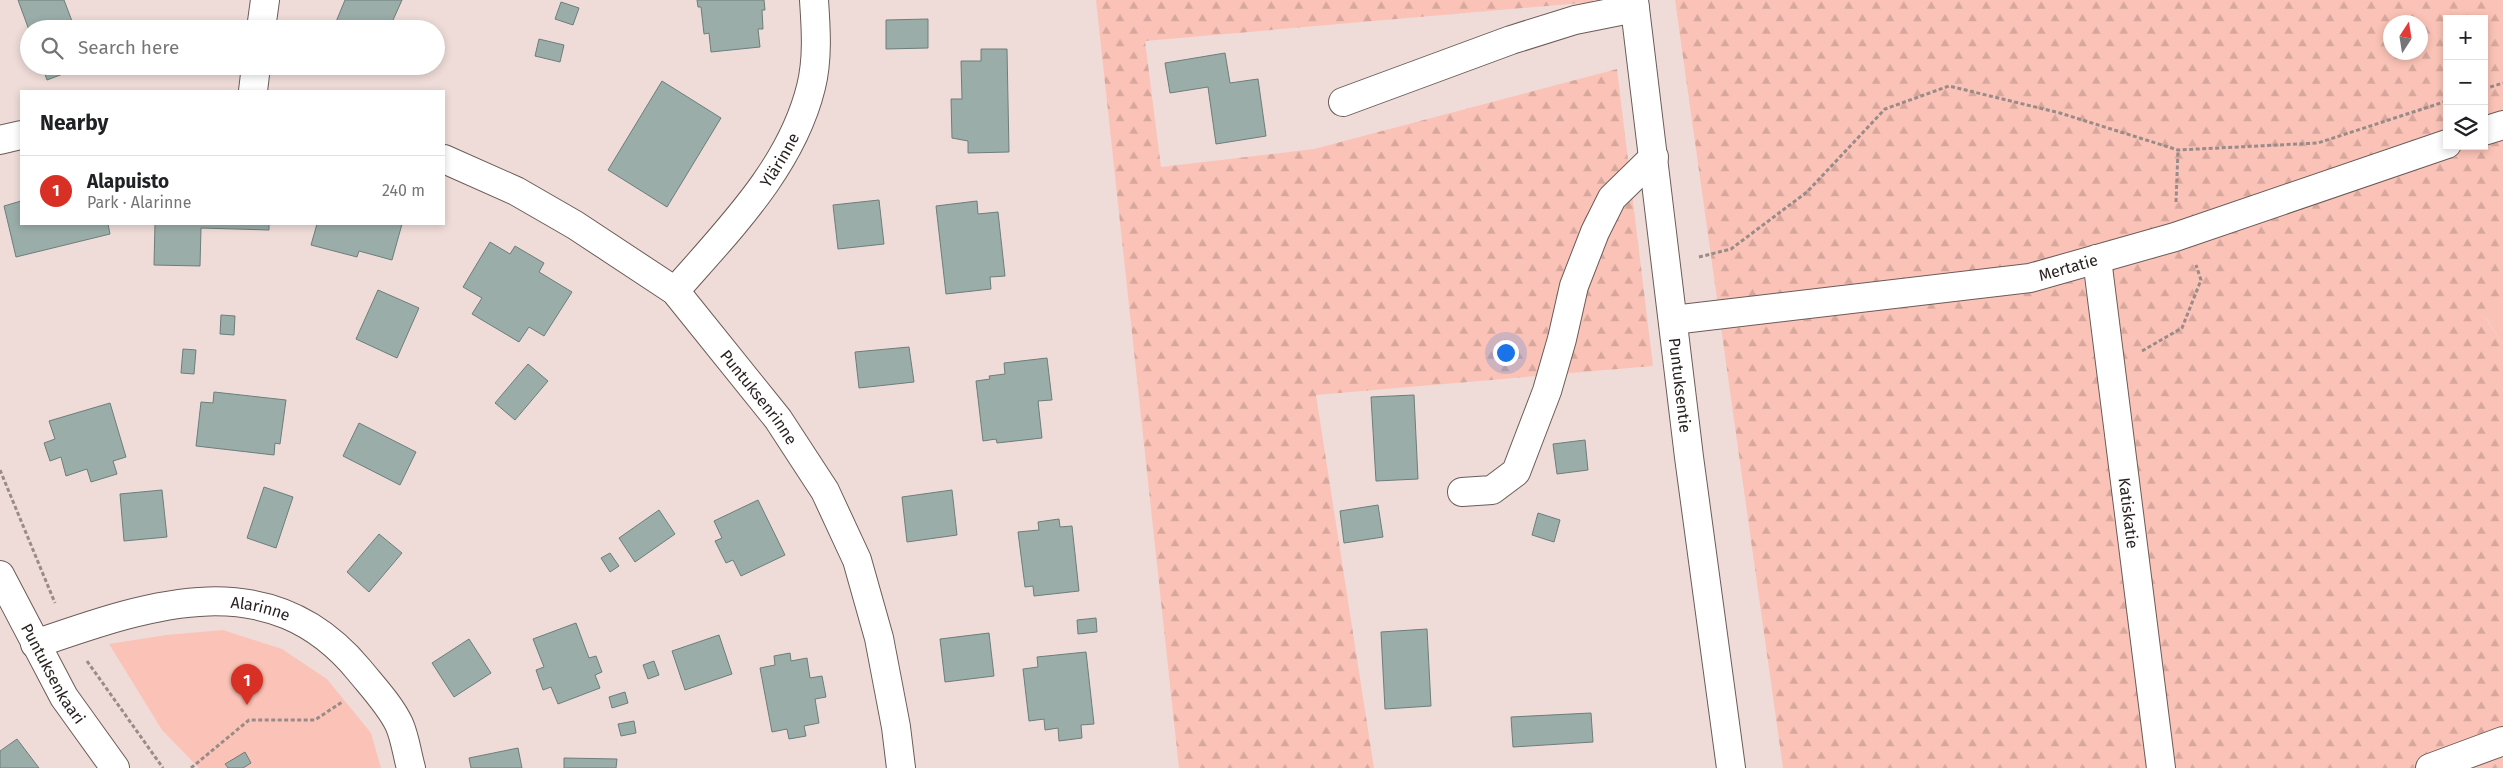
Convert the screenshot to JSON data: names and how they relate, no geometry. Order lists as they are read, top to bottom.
{
  "streets": {
    "street": [
      "Ylärinne",
      "Mertatie",
      "Puntuksentie",
      "Puntuksenrinne",
      "Katiskatie",
      "Alarinne",
      "Puntuksenkaari"
    ]
  },
  "crossings": [
    ["Ylärinne", "Puntuksenrinne"],
    ["Mertatie", "Puntuksentie"],
    ["Mertatie", "Katiskatie"],
    ["Alarinne", "Puntuksenkaari"]
  ],
  "north": "top",
  "page": {
    "map_buttons": ["+", "−"],
    "search": "Search here",
    "heading": "Nearby",
    "list": [
      {
        "mark": "1",
        "name": "Alapuisto",
        "note": "Park · Alarinne",
        "value": "240 m"
      }
    ],
    "pins": "1"
  }
}
